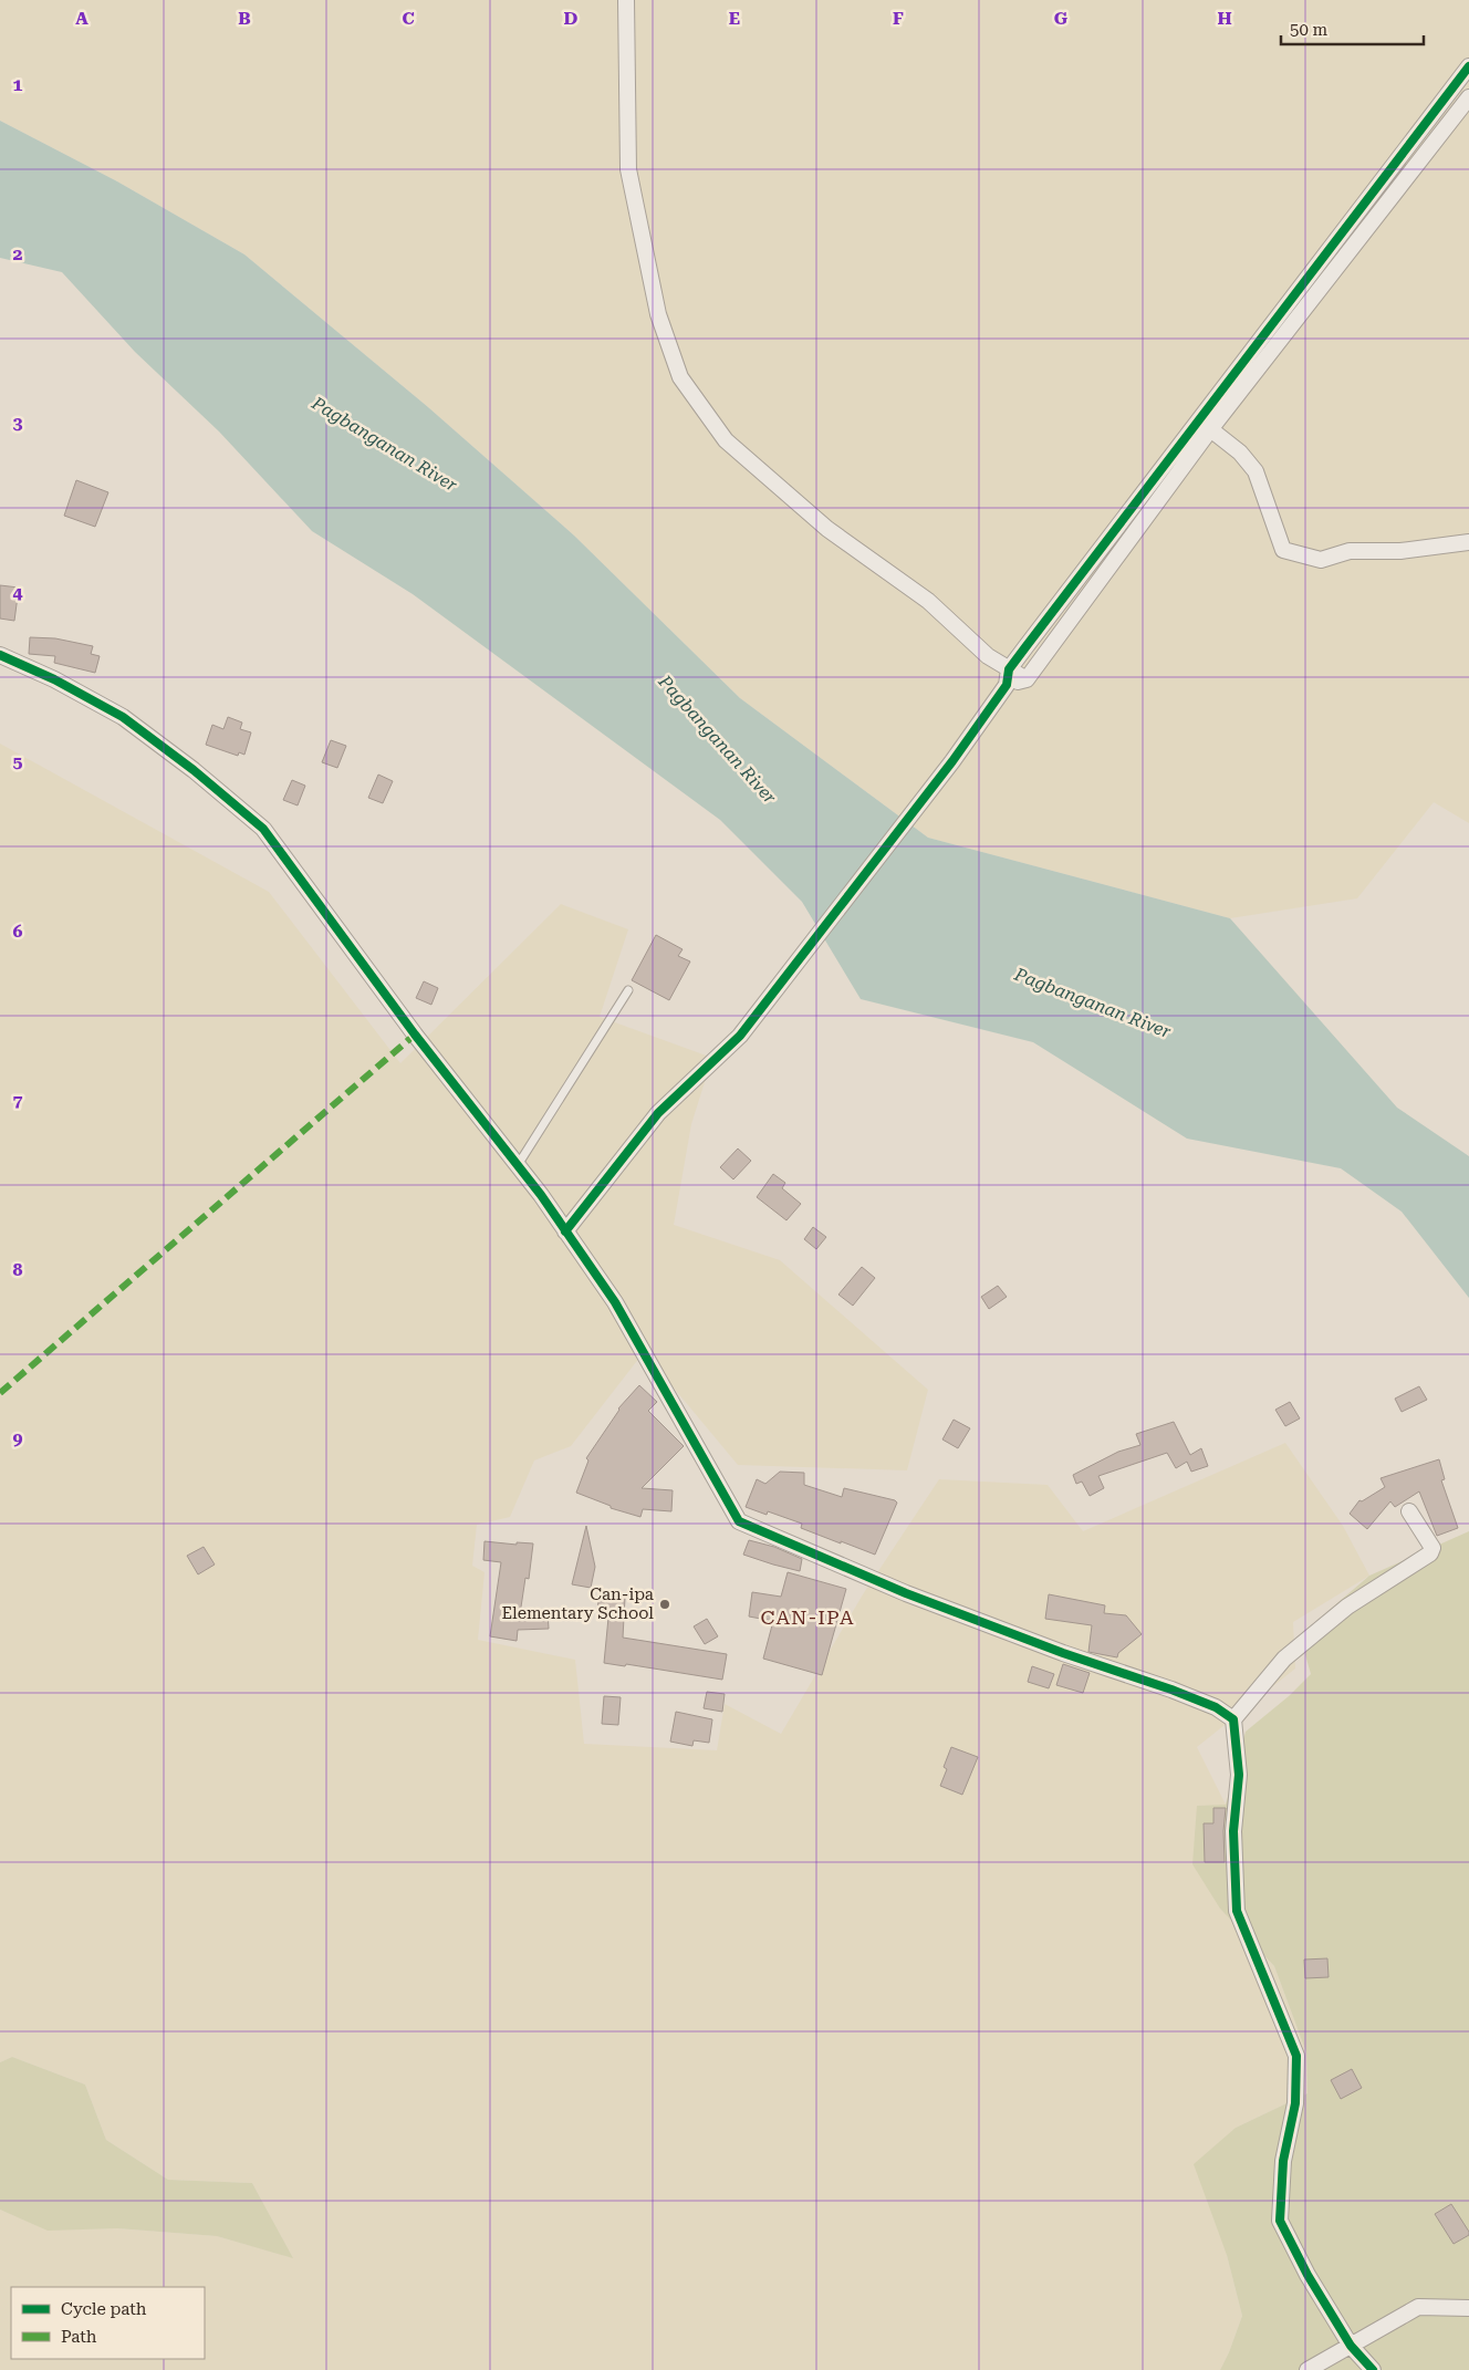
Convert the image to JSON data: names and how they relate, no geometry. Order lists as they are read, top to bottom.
{
  "districts": ["CAN-IPA"],
  "water": ["Pagbanganan River"],
  "places": ["Can-ipa Elementary School"],
  "legend": ["Cycle path", "Path"],
  "scale_bar": "50 m",
  "grid": {
    "columns": [
      "A",
      "B",
      "C",
      "D",
      "E",
      "F",
      "G",
      "H"
    ],
    "rows": [
      "1",
      "2",
      "3",
      "4",
      "5",
      "6",
      "7",
      "8",
      "9"
    ]
  }
}
